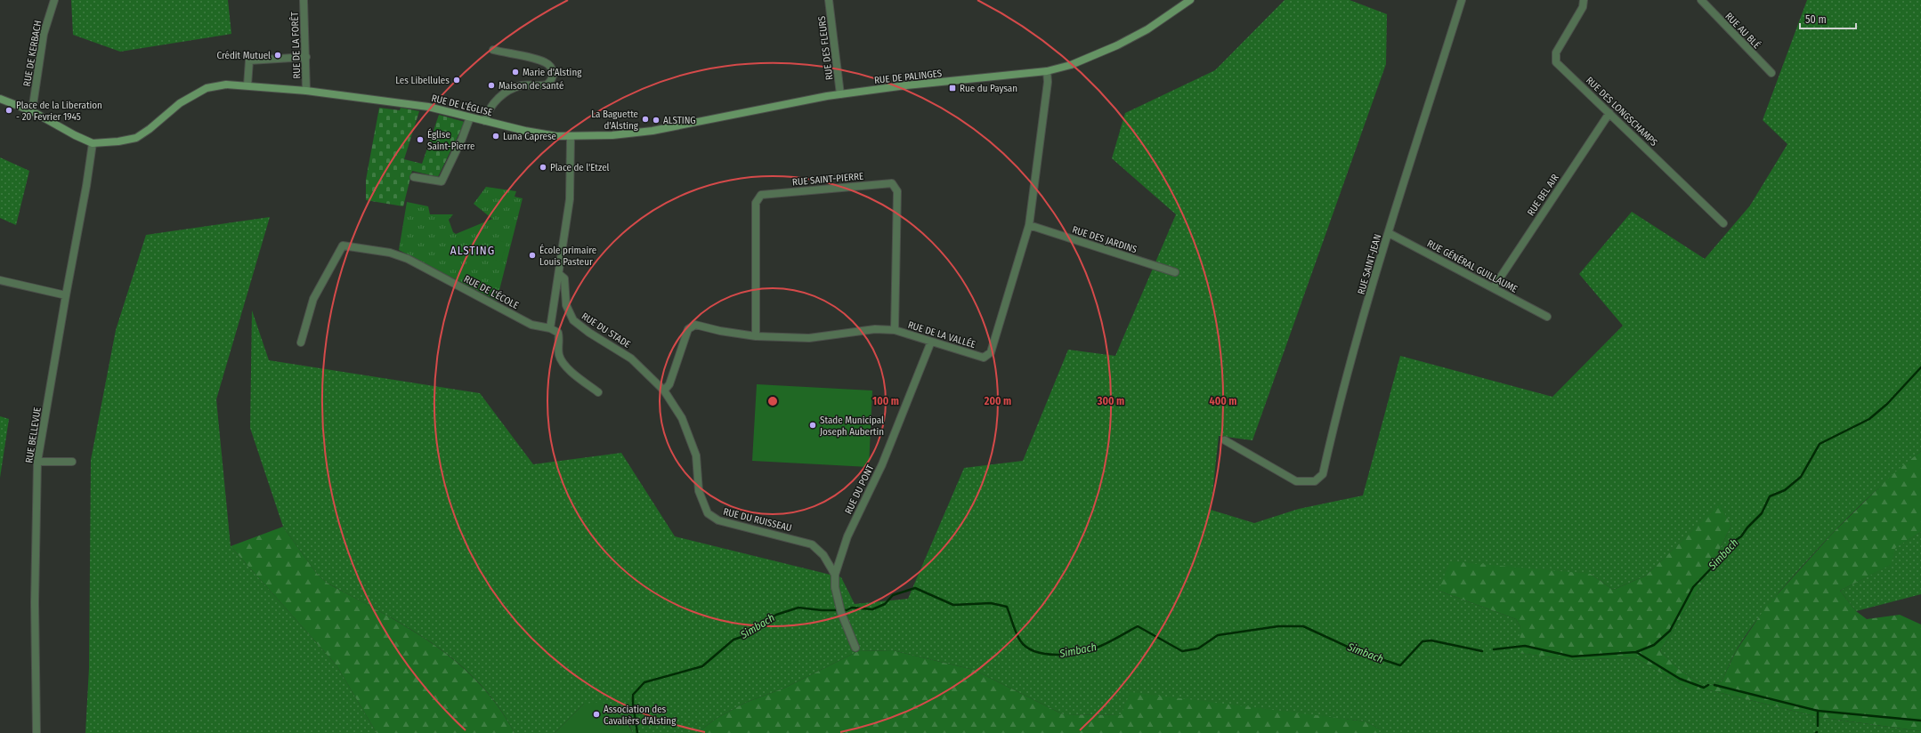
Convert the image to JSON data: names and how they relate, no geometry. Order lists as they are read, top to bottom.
{
  "streets": {
    "main road": ["RUE DE PALINGES", "RUE DE L'ÉGLISE"],
    "street": [
      "RUE AU BLÉ",
      "RUE DE LA FORÊT",
      "RUE DES FLEURS",
      "RUE DE KERBACH",
      "RUE DES LONGSCHAMPS",
      "RUE SAINT-PIERRE",
      "RUE BEL AIR",
      "RUE DES JARDINS",
      "RUE SAINT-JEAN",
      "RUE GÉNÉRAL GUILLAUME",
      "RUE DE L'ÉCOLE",
      "RUE DU STADE",
      "RUE DE LA VALLÉE",
      "RUE BELLEVUE",
      "RUE DU PONT",
      "RUE DU RUISSEAU"
    ]
  },
  "crossings": [
    ["RUE DE LA FORÊT", "RUE DE L'ÉGLISE"],
    ["RUE DES FLEURS", "RUE DE PALINGES"],
    ["RUE DE PALINGES", "RUE DE L'ÉGLISE"],
    ["RUE DE PALINGES", "RUE DE LA VALLÉE"],
    ["RUE DE L'ÉGLISE", "RUE BELLEVUE"],
    ["RUE DES LONGSCHAMPS", "RUE BEL AIR"],
    ["RUE SAINT-PIERRE", "RUE DE LA VALLÉE"],
    ["RUE BEL AIR", "RUE GÉNÉRAL GUILLAUME"],
    ["RUE DES JARDINS", "RUE DE LA VALLÉE"],
    ["RUE SAINT-JEAN", "RUE GÉNÉRAL GUILLAUME"],
    ["RUE DU STADE", "RUE DE LA VALLÉE"],
    ["RUE DU STADE", "RUE DU RUISSEAU"],
    ["RUE DE LA VALLÉE", "RUE DU PONT"],
    ["RUE DE LA VALLÉE", "RUE DU RUISSEAU"],
    ["RUE DU PONT", "RUE DU RUISSEAU"]
  ],
  "districts": ["ALSTING"],
  "water": ["Simbach"],
  "places": {
    "other": [
      "Crédit Mutuel",
      "Marie d'Alsting",
      "Les Libellules",
      "Maison de santé",
      "Place de la Liberation - 20 Fevrier 1945",
      "La Baguette d'Alsting",
      "ALSTING",
      "Luna Caprese",
      "Église Saint-Pierre",
      "Place de l'Etzel",
      "École primaire Louis Pasteur",
      "Stade Municipal Joseph Aubertin",
      "Association des Cavalièrs d'Alsting"
    ],
    "transit": ["Rue du Paysan"]
  },
  "scale_bar": "50 m",
  "rings": [
    "100 m",
    "200 m",
    "300 m",
    "400 m"
  ]
}
